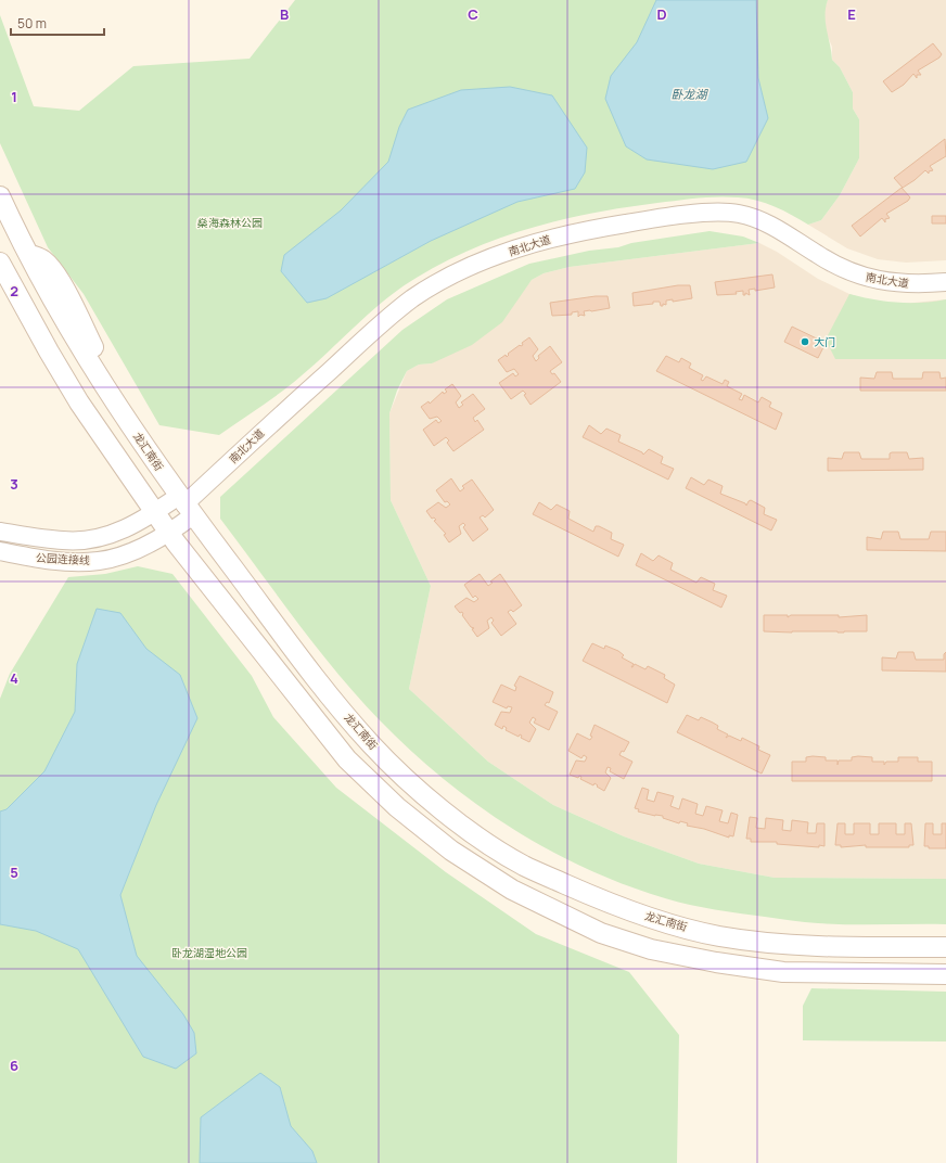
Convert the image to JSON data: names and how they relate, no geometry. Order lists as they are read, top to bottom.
{
  "streets": {
    "main road": ["龙汇南街"],
    "street": ["南北大道", "公园连接线"]
  },
  "crossings": [
    ["南北大道", "龙汇南街"],
    ["南北大道", "公园连接线"],
    ["龙汇南街", "公园连接线"]
  ],
  "water": ["卧龙湖"],
  "parks": ["燊海森林公园", "卧龙湖湿地公园"],
  "places": ["大门"],
  "scale_bar": "50 m",
  "grid": {
    "columns": [
      "B",
      "C",
      "D",
      "E"
    ],
    "rows": [
      "1",
      "2",
      "3",
      "4",
      "5",
      "6"
    ]
  }
}
